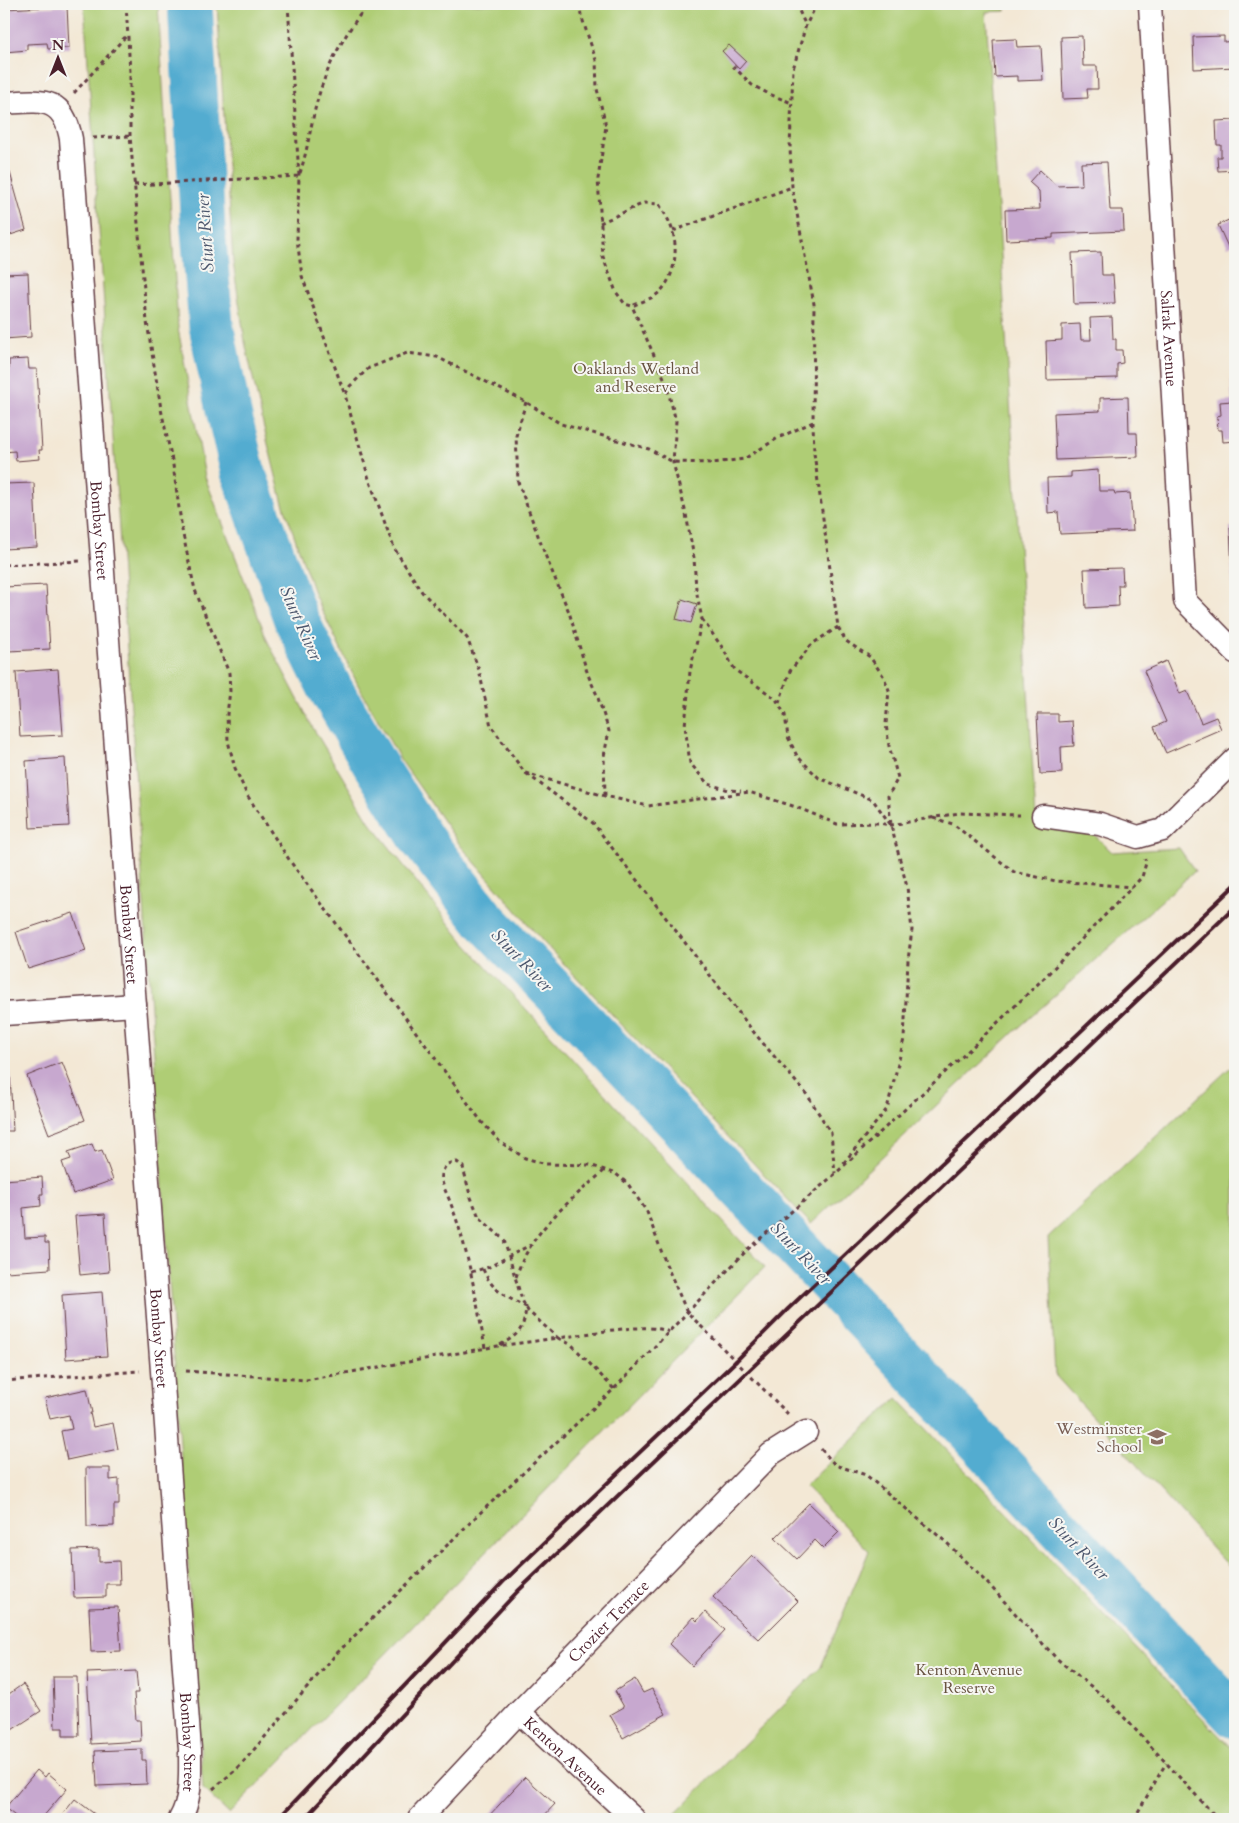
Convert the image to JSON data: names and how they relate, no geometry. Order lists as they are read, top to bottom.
{
  "streets": {
    "street": [
      "Salrak Avenue",
      "Bombay Street",
      "Crozier Terrace",
      "Kenton Avenue"
    ]
  },
  "crossings": [
    ["Crozier Terrace", "Kenton Avenue"]
  ],
  "water": ["Sturt River"],
  "parks": ["Oaklands Wetland and Reserve", "Kenton Avenue Reserve"],
  "places": {
    "school or university": ["Westminster School"]
  },
  "north": "top"
}
